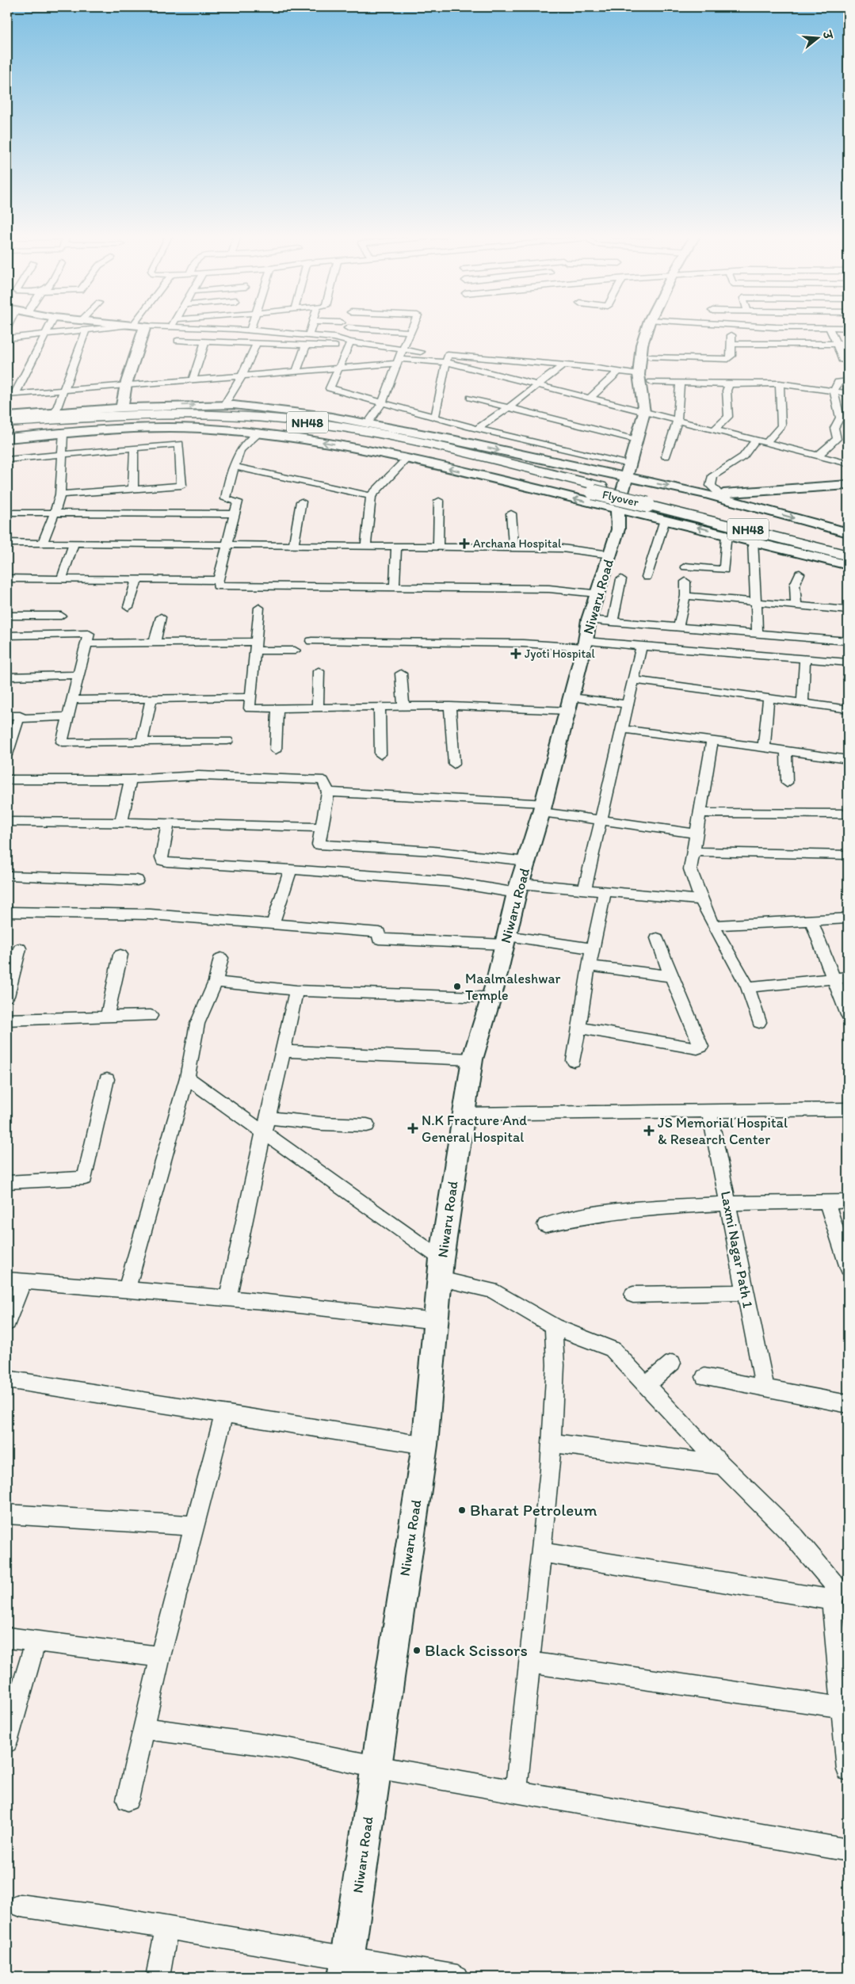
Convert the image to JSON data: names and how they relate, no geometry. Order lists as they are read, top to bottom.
{
  "streets": {
    "highway": ["NH48", "Flyover"],
    "street": ["Niwaru Road", "Laxmi Nagar Path 1"]
  },
  "crossings": [
    ["NH48", "Flyover"]
  ],
  "places": {
    "health": [
      "Archana Hospital",
      "Jyoti Hospital",
      "N.K Fracture And General Hospital",
      "JS Memorial Hospital & Research Center"
    ],
    "other": ["Maalmaleshwar Temple", "Bharat Petroleum", "Black Scissors"]
  },
  "north": "right"
}
